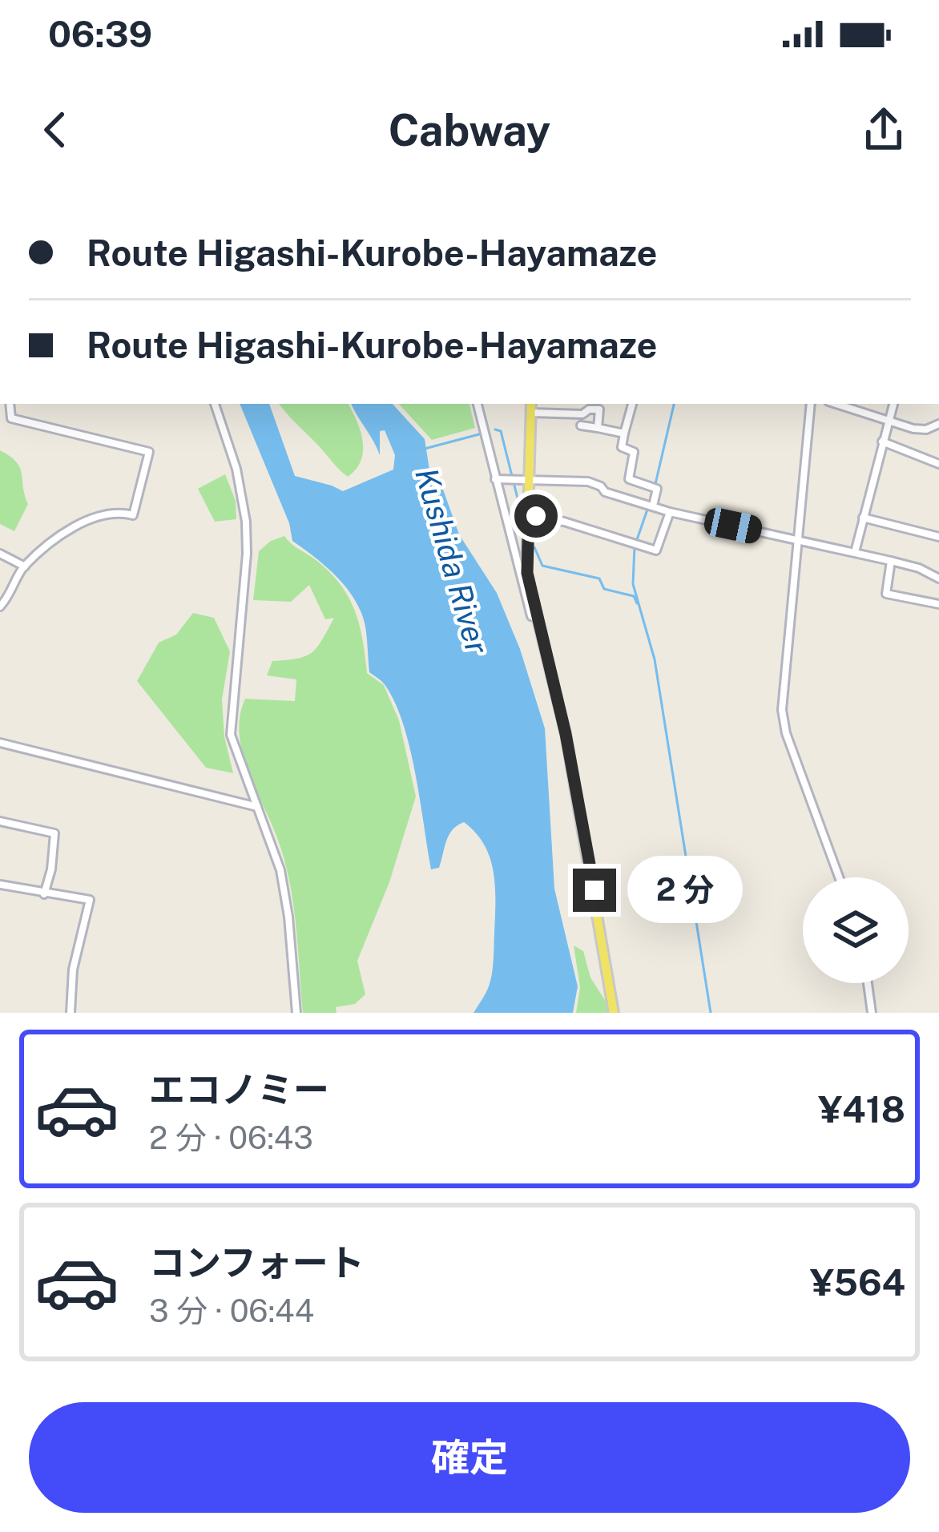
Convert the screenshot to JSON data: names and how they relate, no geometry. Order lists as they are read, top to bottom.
{
  "water": ["Kushida River"],
  "page": {
    "status": "06:39",
    "header": "Cabway",
    "banner": ["Route Higashi-Kurobe-Hayamaze", "Route Higashi-Kurobe-Hayamaze"],
    "bubble": "2 分",
    "list": [
      {
        "name": "エコノミー",
        "note": "2 分 · 06:43",
        "value": "¥418"
      },
      {
        "name": "コンフォート",
        "note": "3 分 · 06:44",
        "value": "¥564"
      }
    ],
    "buttons": "確定"
  }
}
